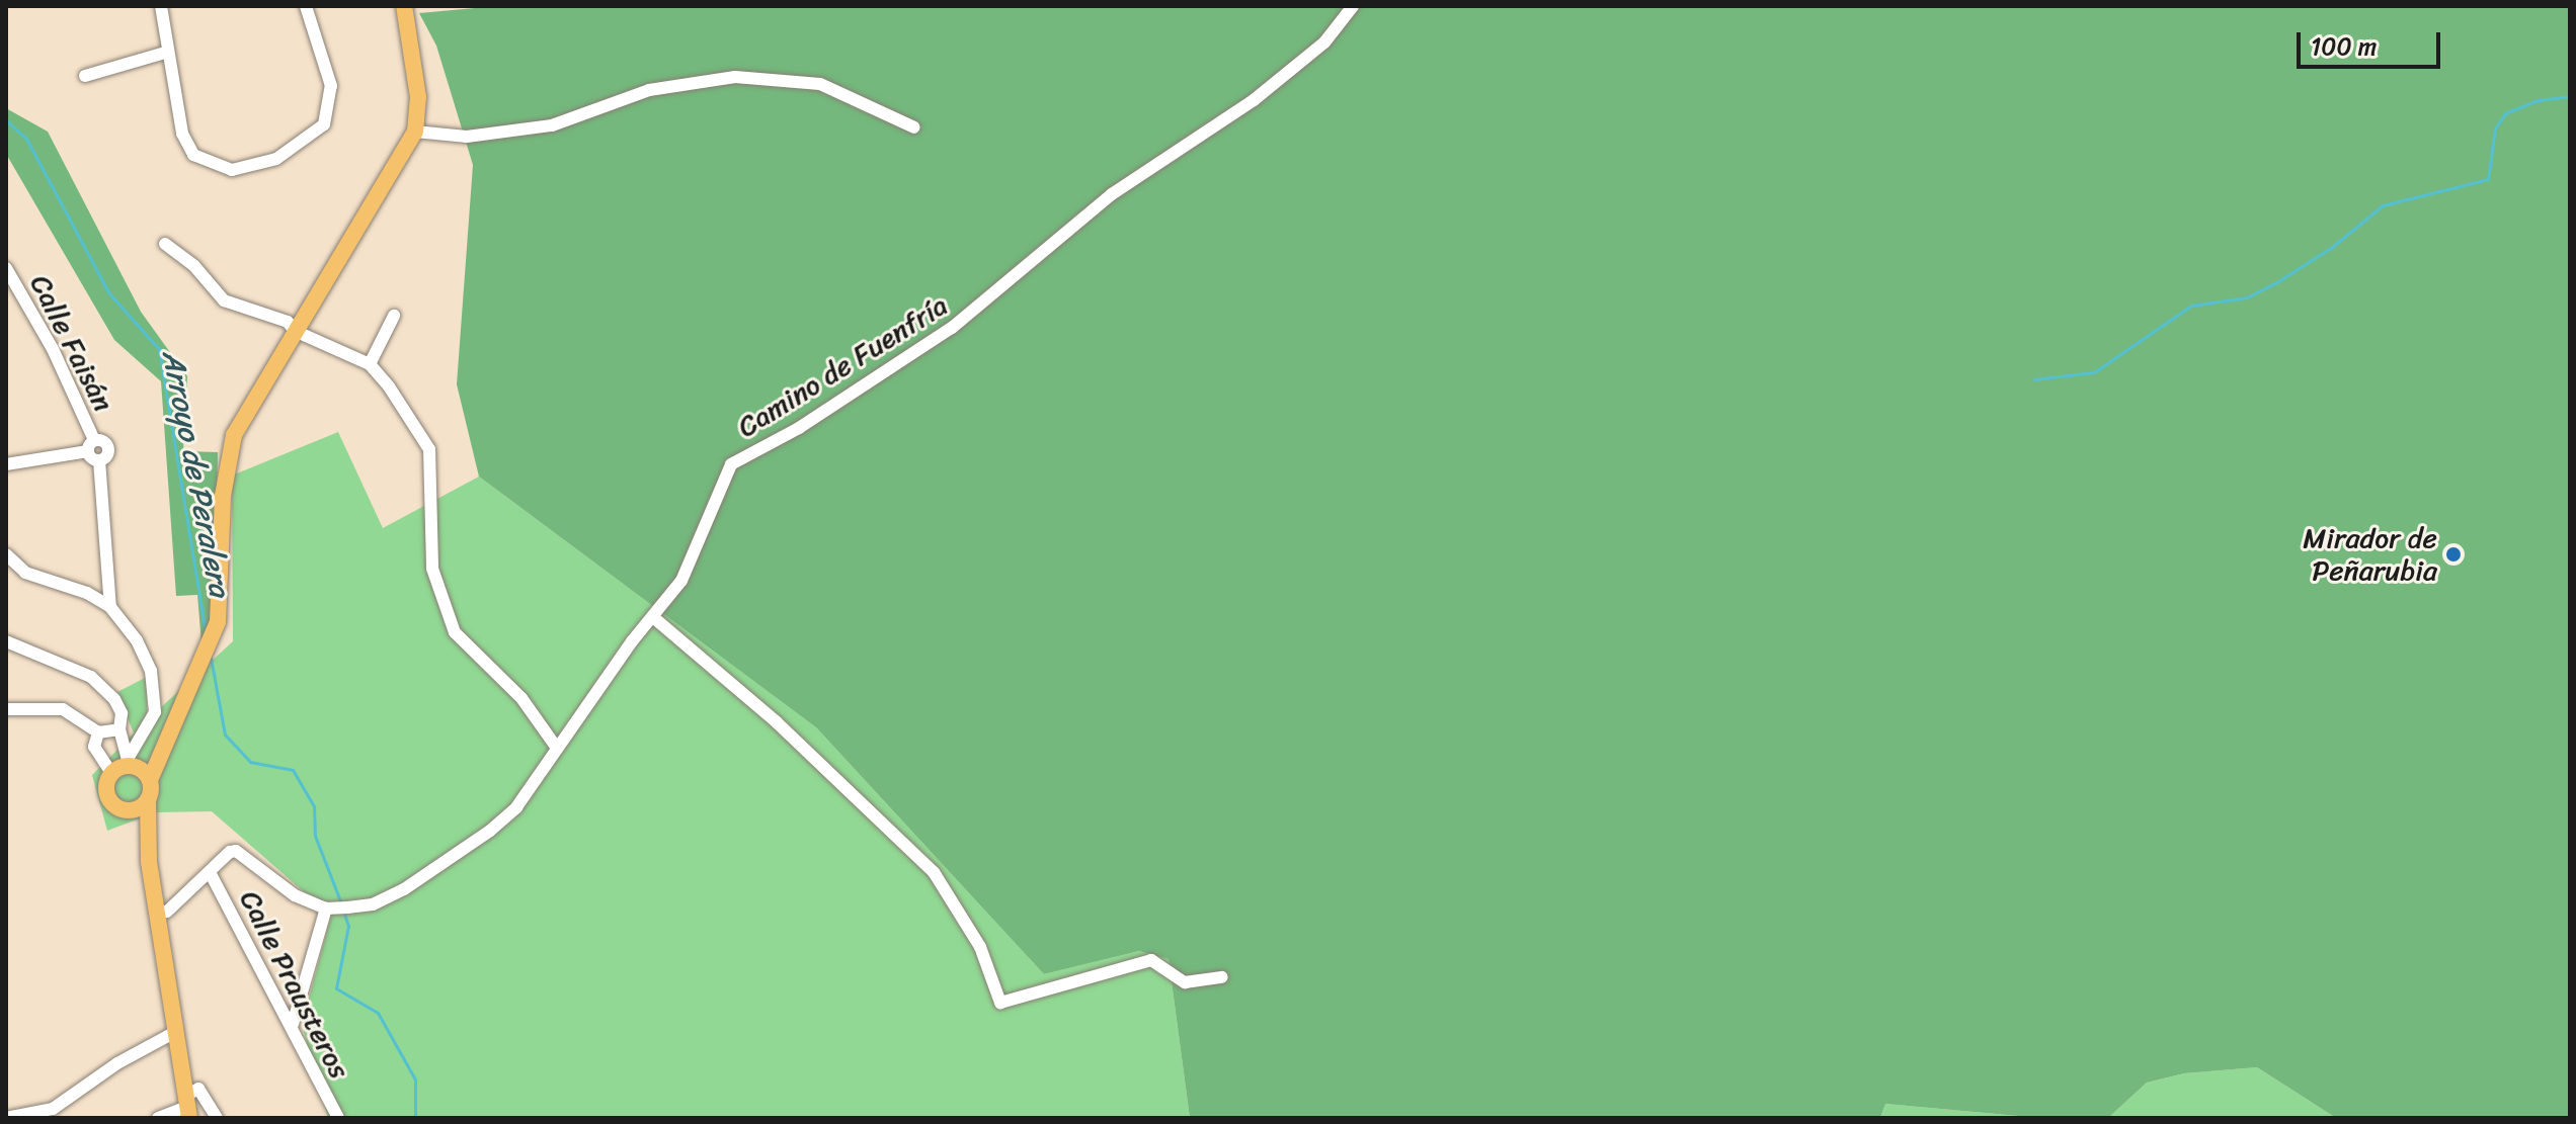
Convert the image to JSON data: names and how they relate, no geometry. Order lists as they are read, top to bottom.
{
  "streets": {
    "street": ["Calle Faisán", "Camino de Fuenfría", "Calle Prausteros"]
  },
  "water": ["Arroyo de Peralera"],
  "places": ["Mirador de Peñarubia"],
  "scale_bar": "100 m"
}
